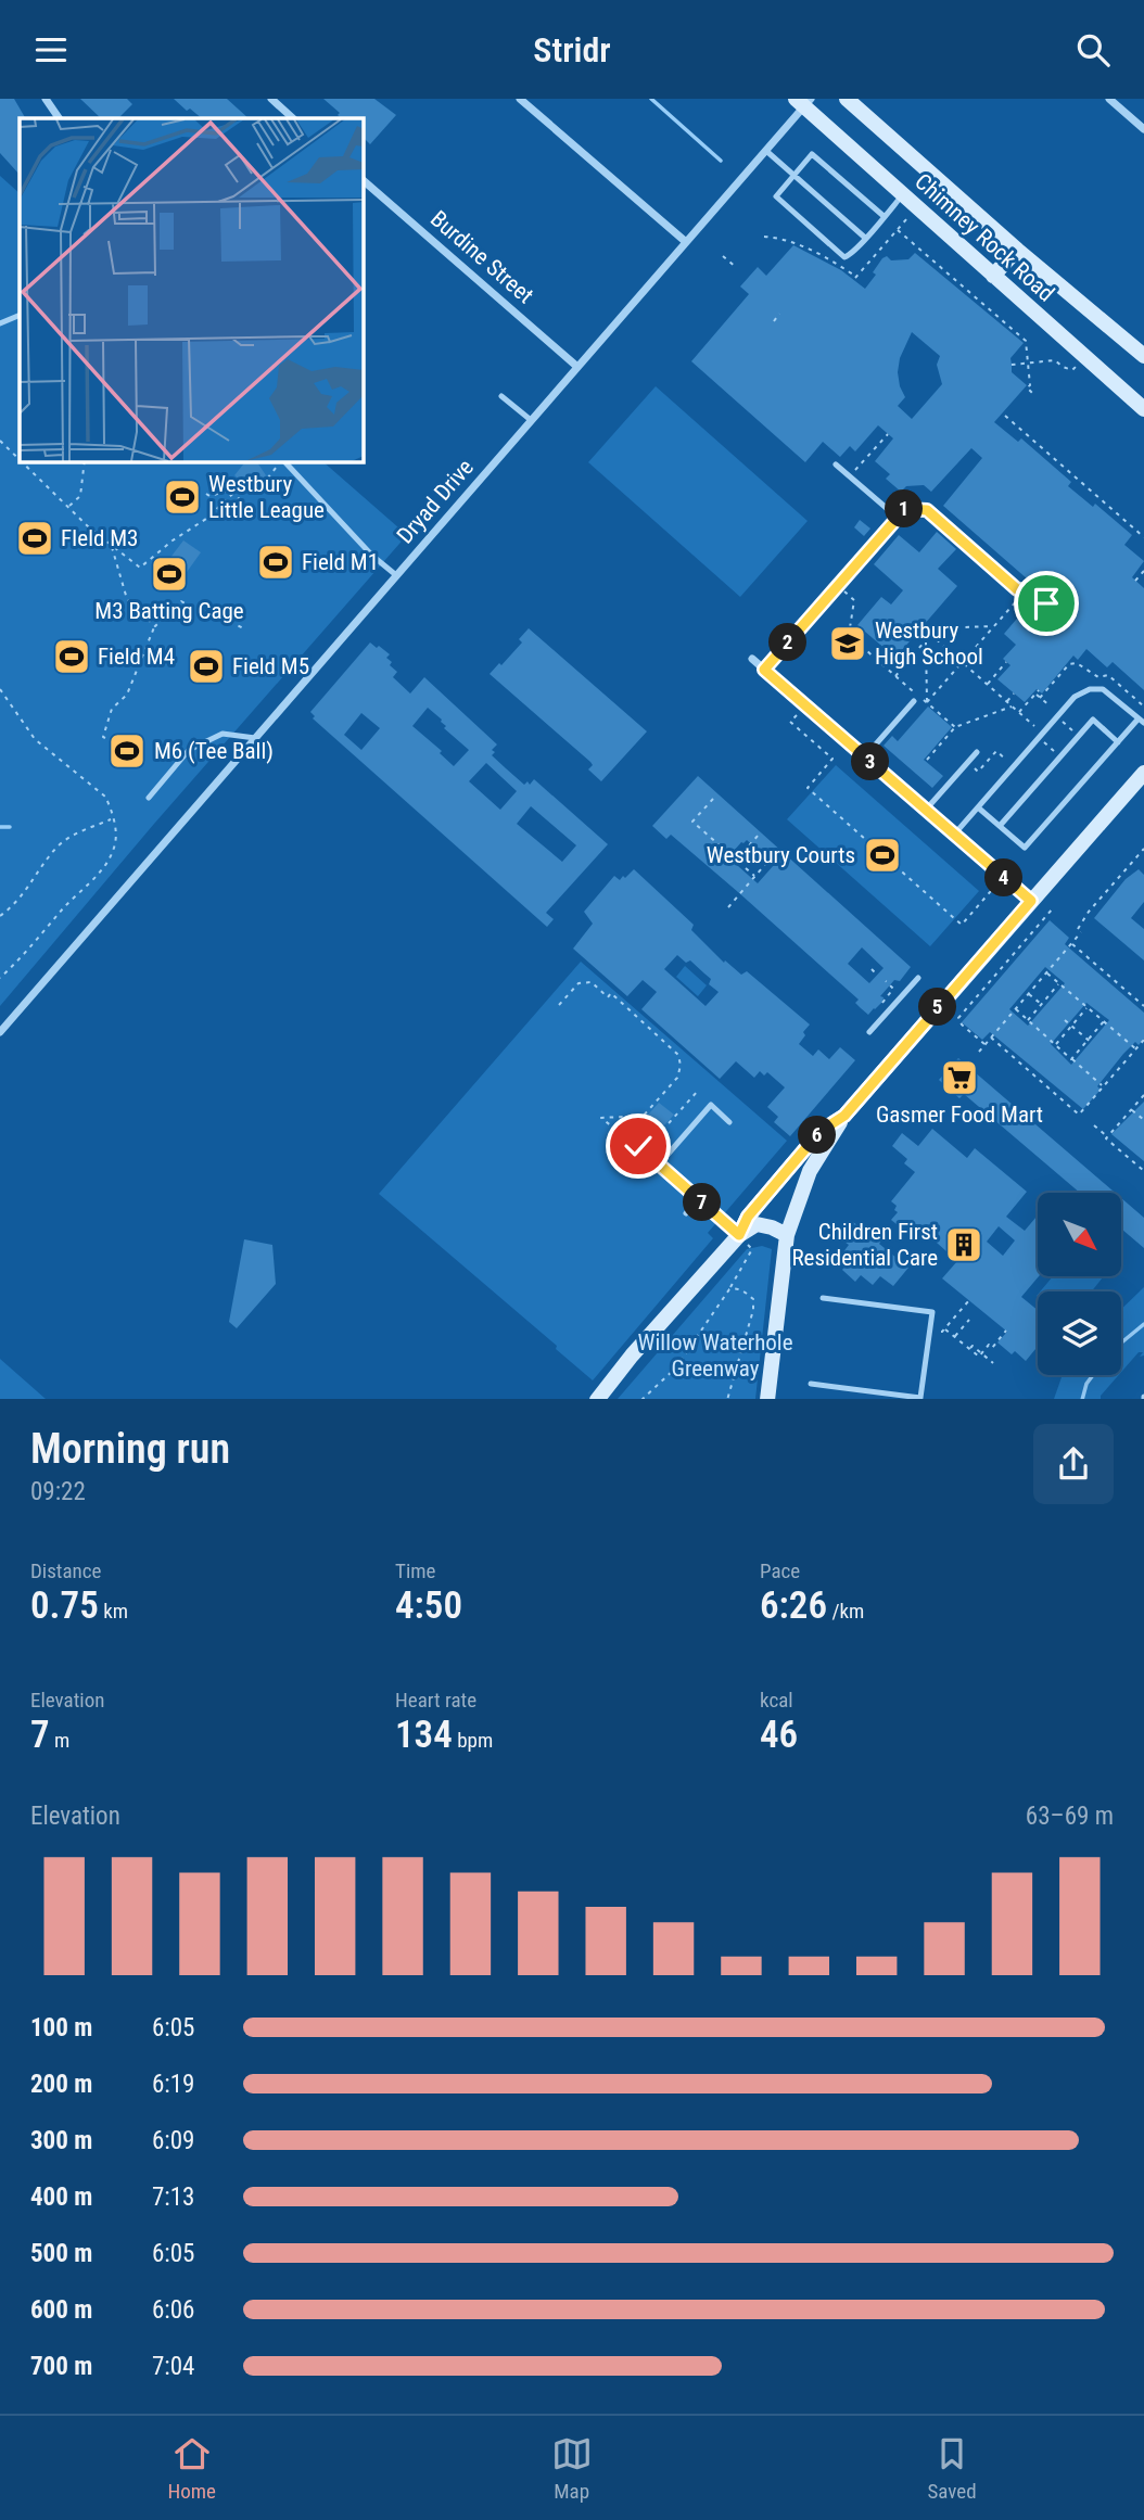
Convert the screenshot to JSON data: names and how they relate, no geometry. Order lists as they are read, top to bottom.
{
  "streets": {
    "street": ["Chimney Rock Road", "Burdine Street", "Dryad Drive"]
  },
  "crossings": [
    ["Chimney Rock Road", "Dryad Drive"],
    ["Burdine Street", "Dryad Drive"]
  ],
  "parks": ["Willow Waterhole Greenway"],
  "places": {
    "sports": [
      "Westbury Little League",
      "FIeld M3",
      "Field M1",
      "M3 Batting Cage",
      "Field M4",
      "Field M5",
      "M6 (Tee Ball)",
      "Westbury Courts"
    ],
    "school or university": ["Westbury High School"],
    "supermarket": ["Gasmer Food Mart"],
    "building": ["Children First Residential Care"]
  },
  "north": "bottom right",
  "page": {
    "header": "Stridr",
    "pins": [
      "1",
      "2",
      "3",
      "4",
      "5",
      "6",
      "7"
    ],
    "heading": ["Morning run", "09:22"],
    "stats": [
      ["Distance", "0.75 km"],
      ["Time", "4:50"],
      ["Pace", "6:26 /km"],
      ["Elevation", "7 m"],
      ["Heart rate", "134 bpm"],
      ["kcal", "46"]
    ],
    "chart": ["Elevation", "63–69 m"],
    "list": [
      {
        "name": "100 m",
        "note": "6:05"
      },
      {
        "name": "200 m",
        "note": "6:19"
      },
      {
        "name": "300 m",
        "note": "6:09"
      },
      {
        "name": "400 m",
        "note": "7:13"
      },
      {
        "name": "500 m",
        "note": "6:05"
      },
      {
        "name": "600 m",
        "note": "6:06"
      },
      {
        "name": "700 m",
        "note": "7:04"
      }
    ],
    "tabs": ["Home", "Map", "Saved"]
  }
}
